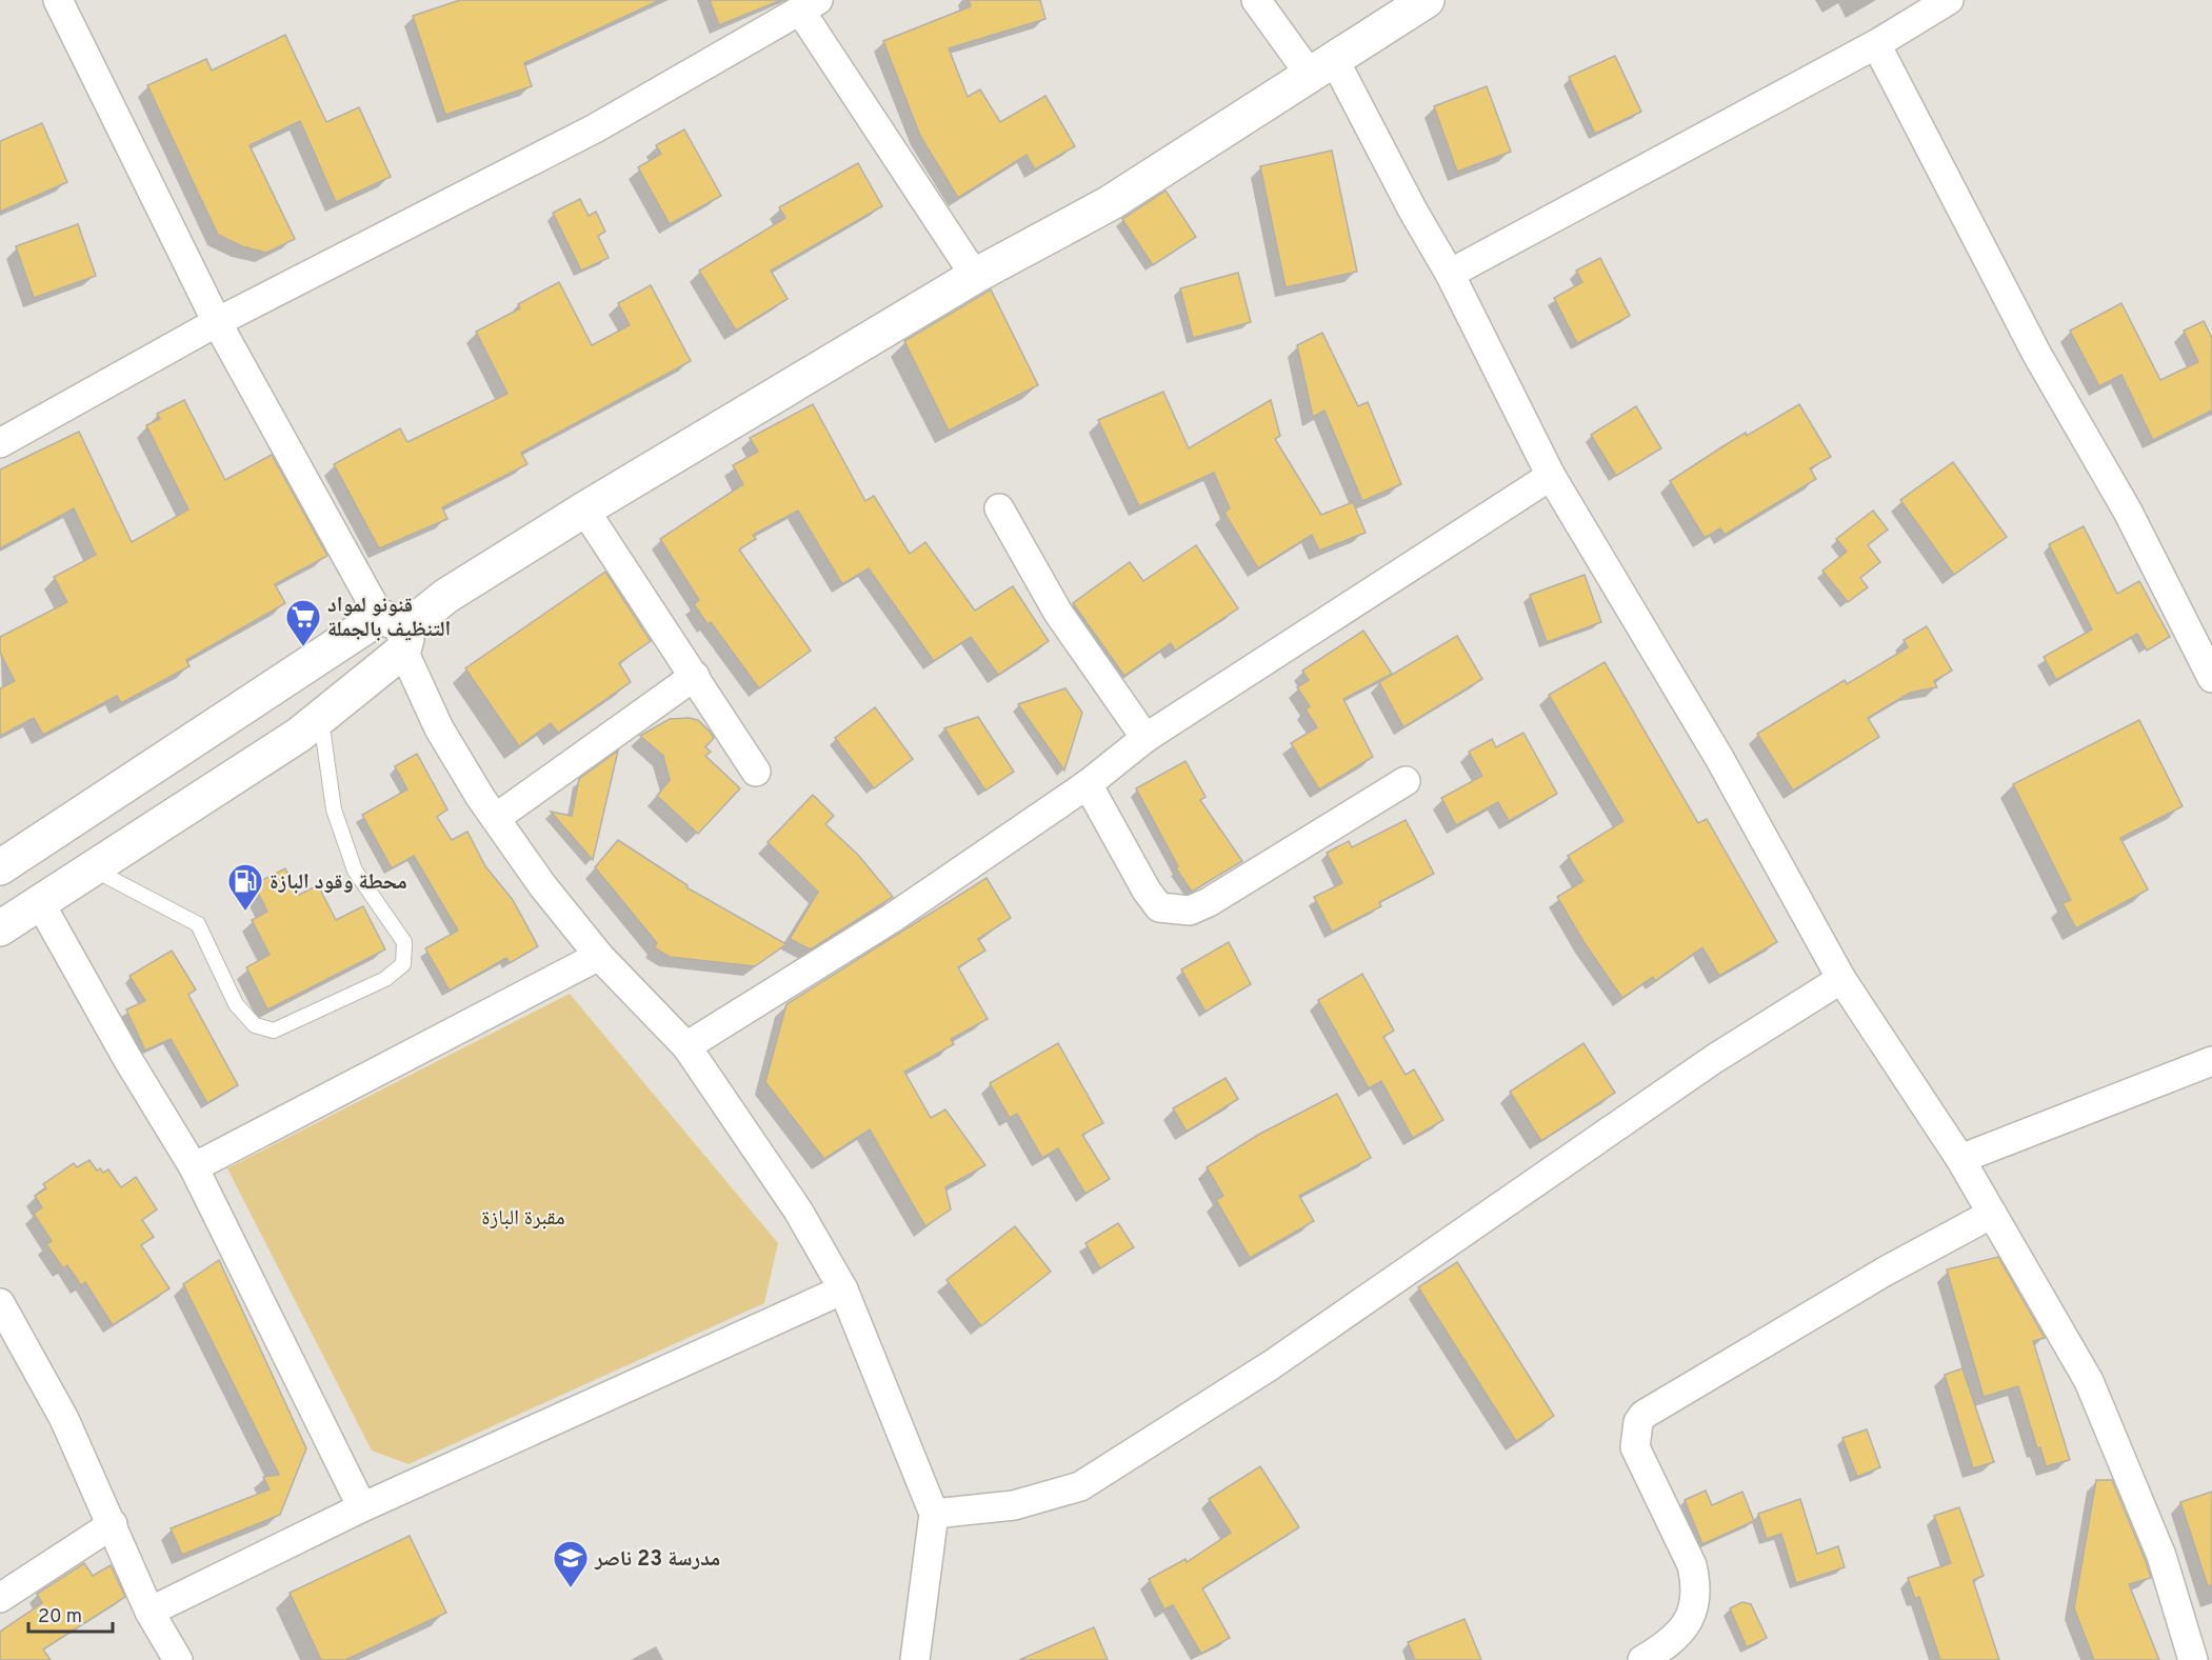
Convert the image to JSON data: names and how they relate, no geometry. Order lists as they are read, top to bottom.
{
  "parks": ["مقبرة البازة"],
  "places": {
    "supermarket": ["قنونو لمواد التنظيف بالجملة"],
    "fuel station": ["محطة وقود البازة"],
    "school or university": ["مدرسة 23 ناصر"]
  },
  "scale_bar": "20 m"
}
